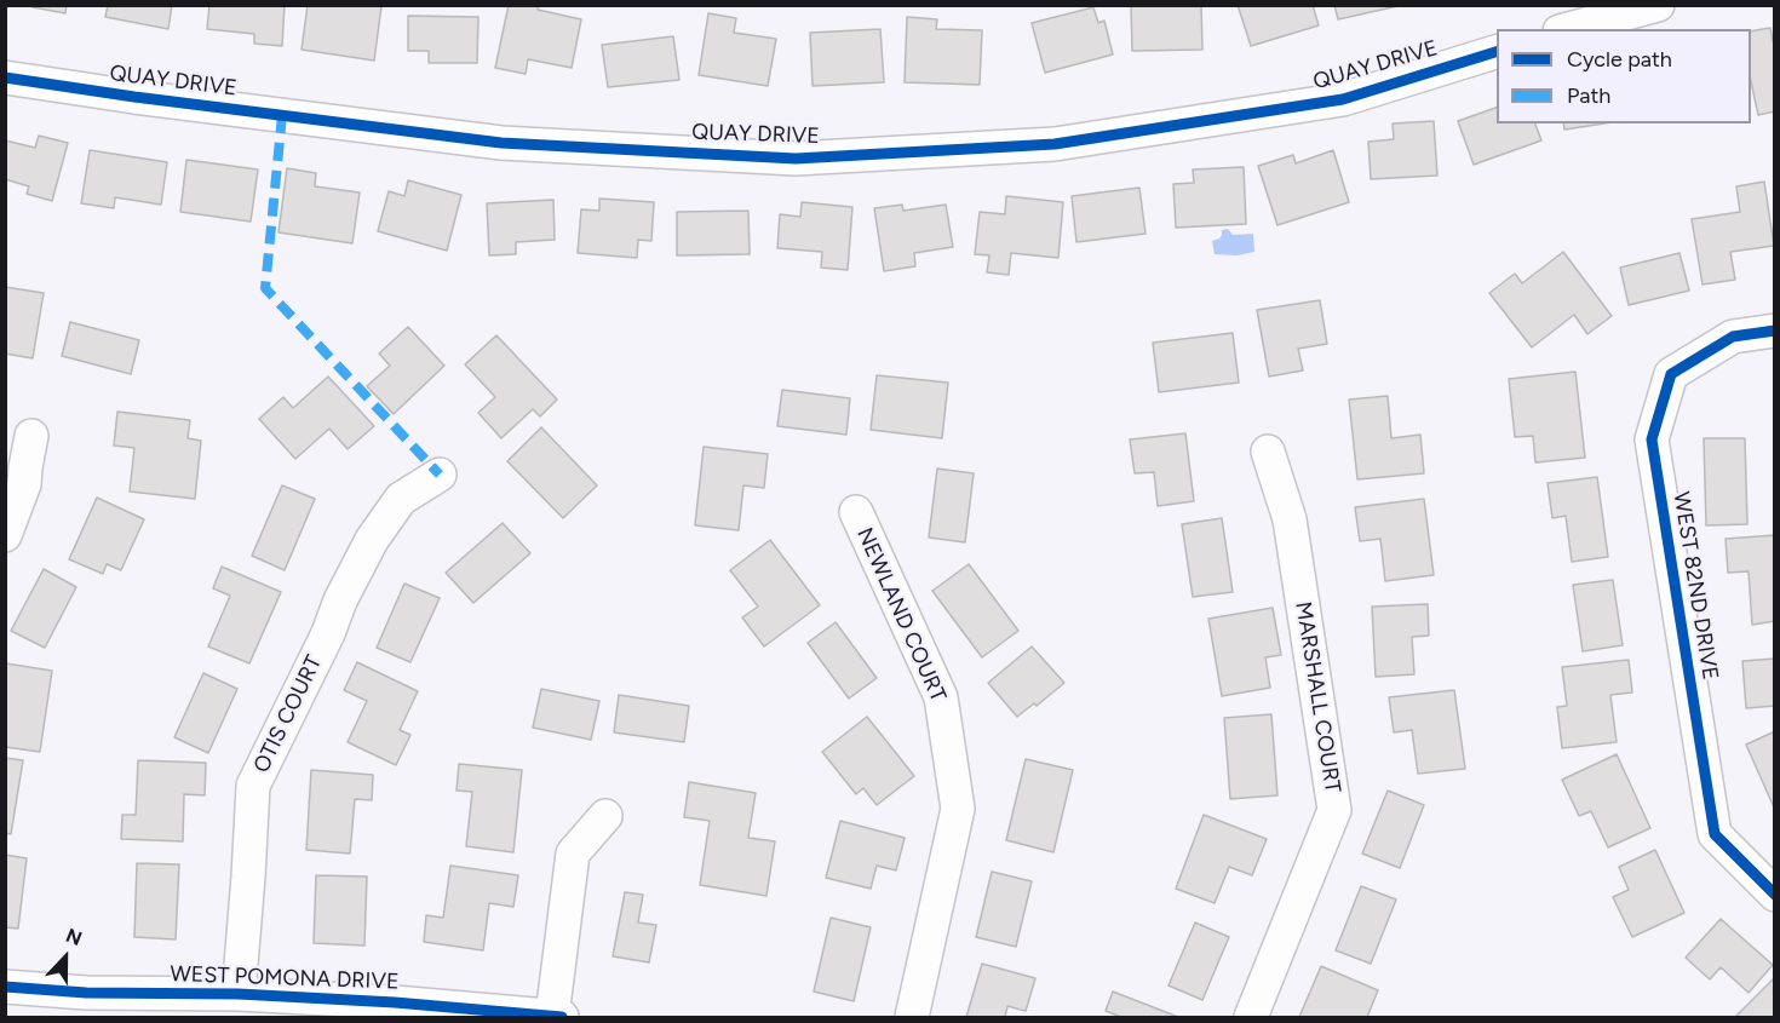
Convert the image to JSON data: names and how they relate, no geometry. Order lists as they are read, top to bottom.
{
  "streets": {
    "street": [
      "QUAY DRIVE",
      "WEST 82ND DRIVE",
      "NEWLAND COURT",
      "MARSHALL COURT",
      "OTIS COURT",
      "WEST POMONA DRIVE"
    ]
  },
  "crossings": [
    ["OTIS COURT", "WEST POMONA DRIVE"]
  ],
  "legend": ["Cycle path", "Path"],
  "north": "top"
}
